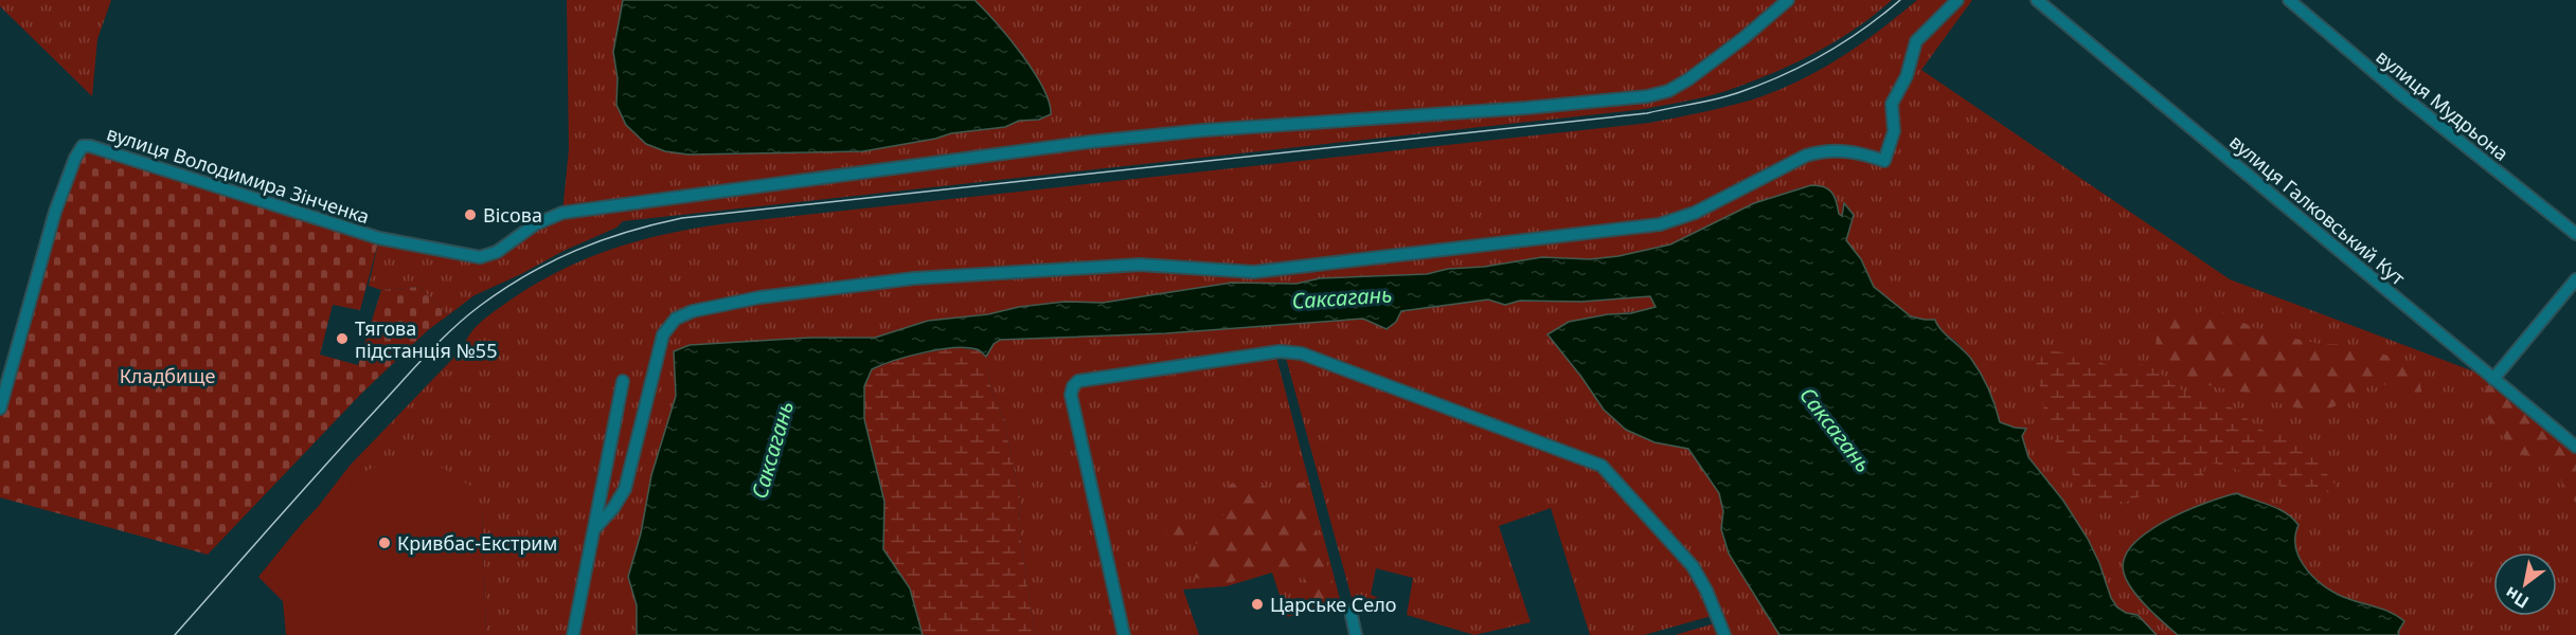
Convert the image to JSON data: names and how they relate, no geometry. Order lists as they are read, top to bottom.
{
  "streets": {
    "street": ["вулиця Мудрьона", "вулиця Володимира Зінченка", "вулиця Галковський Кут"]
  },
  "water": ["Саксагань"],
  "parks": ["Кладбище"],
  "places": [
    "Вісова",
    "Тягова підстанція №55",
    "Кривбас-Екстрим",
    "Царське Село"
  ],
  "north": "bottom left"
}
